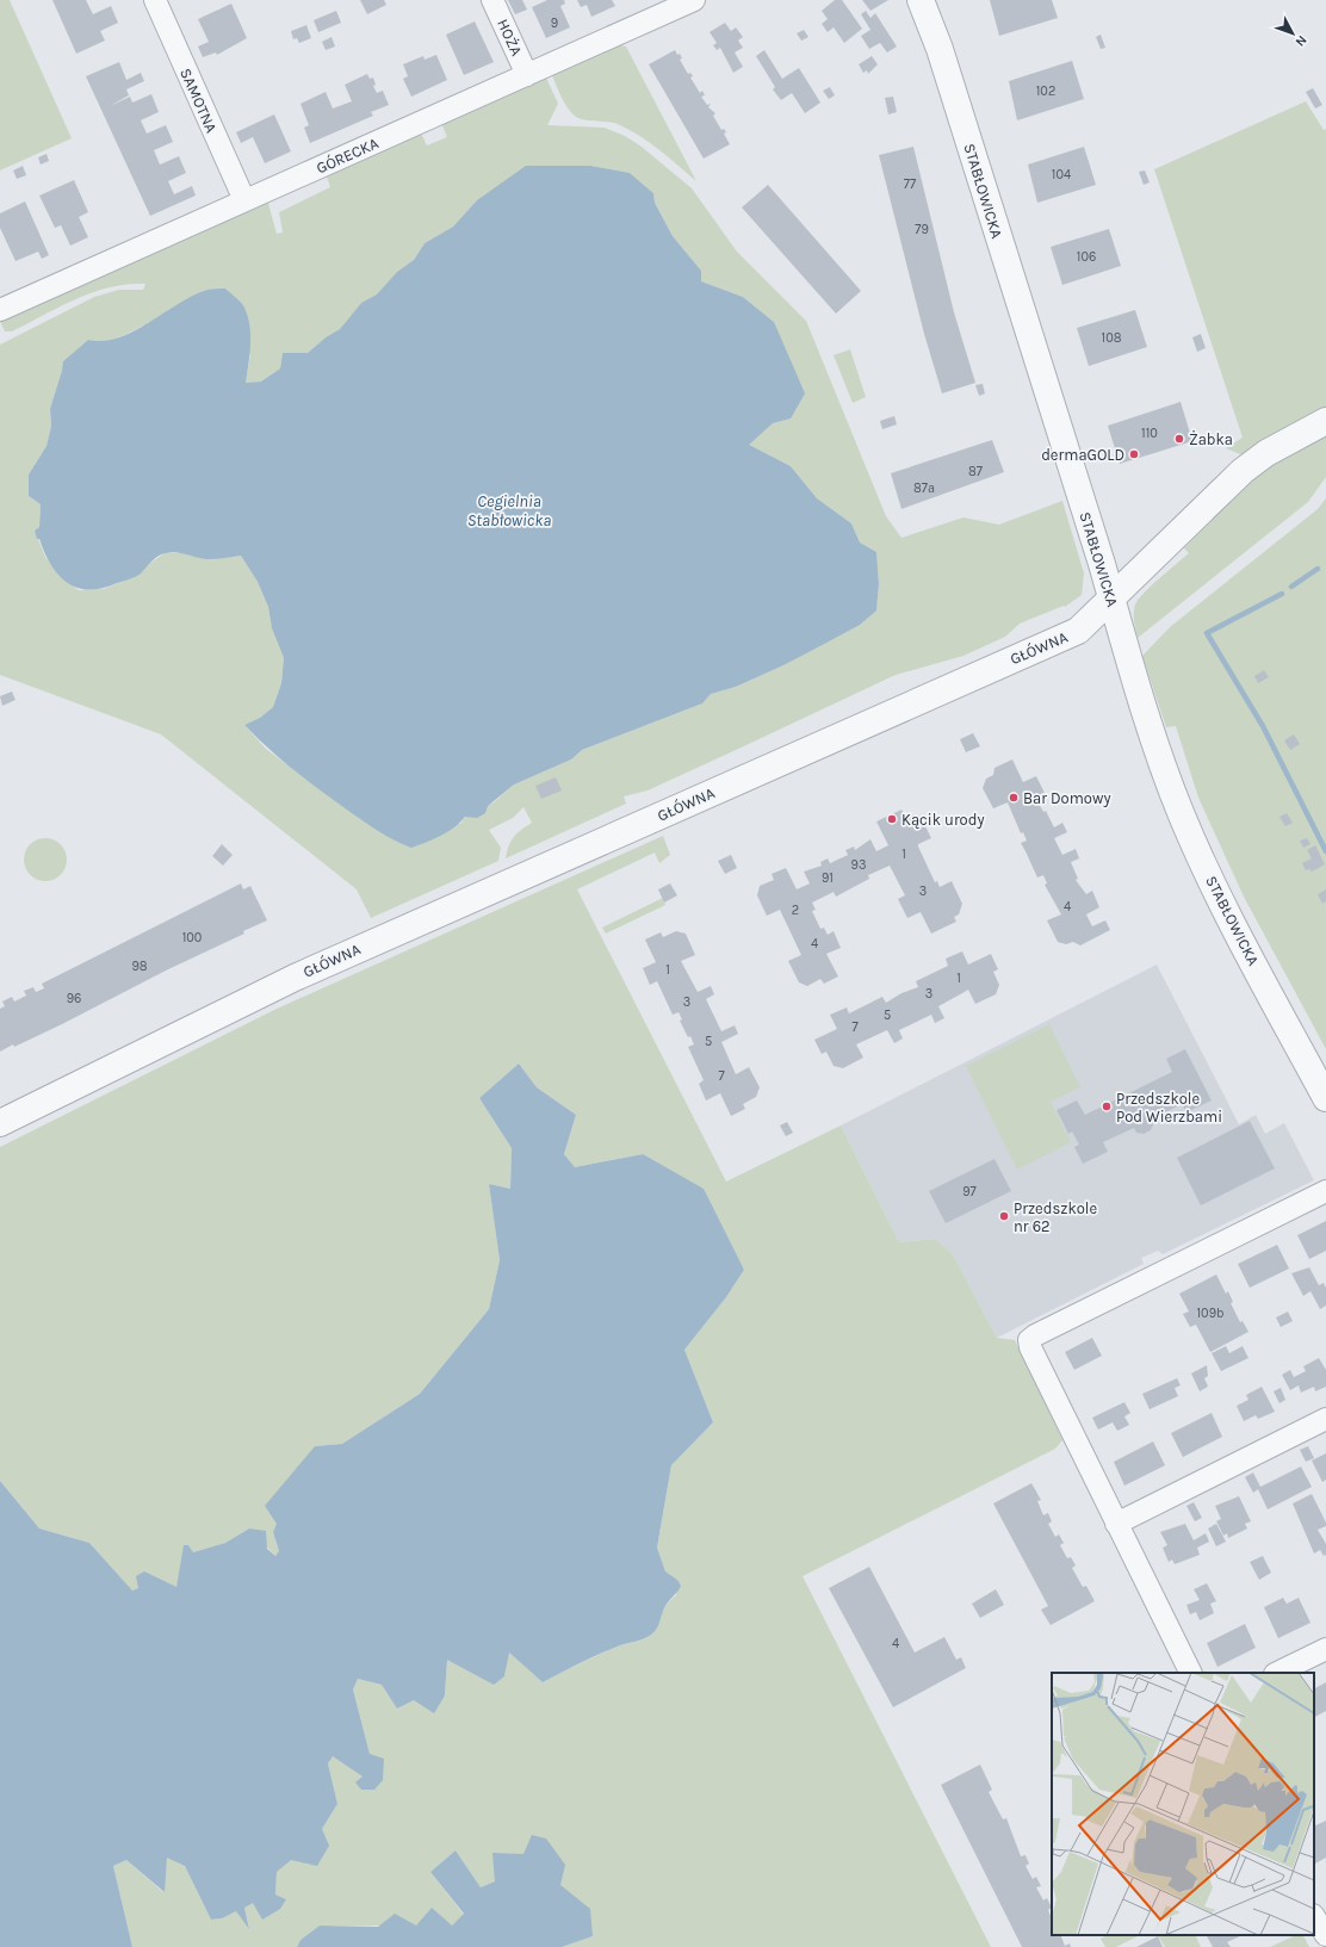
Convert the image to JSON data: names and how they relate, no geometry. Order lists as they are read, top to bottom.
{
  "streets": {
    "street": [
      "HOŻA",
      "SAMOTNA",
      "GÓRECKA",
      "STABŁOWICKA",
      "GŁÓWNA"
    ]
  },
  "crossings": [
    ["HOŻA", "GÓRECKA"],
    ["SAMOTNA", "GÓRECKA"],
    ["STABŁOWICKA", "GŁÓWNA"]
  ],
  "water": ["Cegielnia Stabłowicka"],
  "places": [
    "Żabka",
    "dermaGOLD",
    "Bar Domowy",
    "Kącik urody",
    "Przedszkole Pod Wierzbami",
    "Przedszkole nr 62"
  ],
  "house_numbers": [
    "9",
    "102",
    "104",
    "77",
    "79",
    "106",
    "108",
    "110",
    "87",
    "87a",
    "1",
    "93",
    "91",
    "3",
    "4",
    "2",
    "100",
    "4",
    "98",
    "1",
    "1",
    "3",
    "96",
    "3",
    "5",
    "7",
    "5",
    "7",
    "97",
    "109b",
    "4"
  ],
  "north": "bottom right"
}
